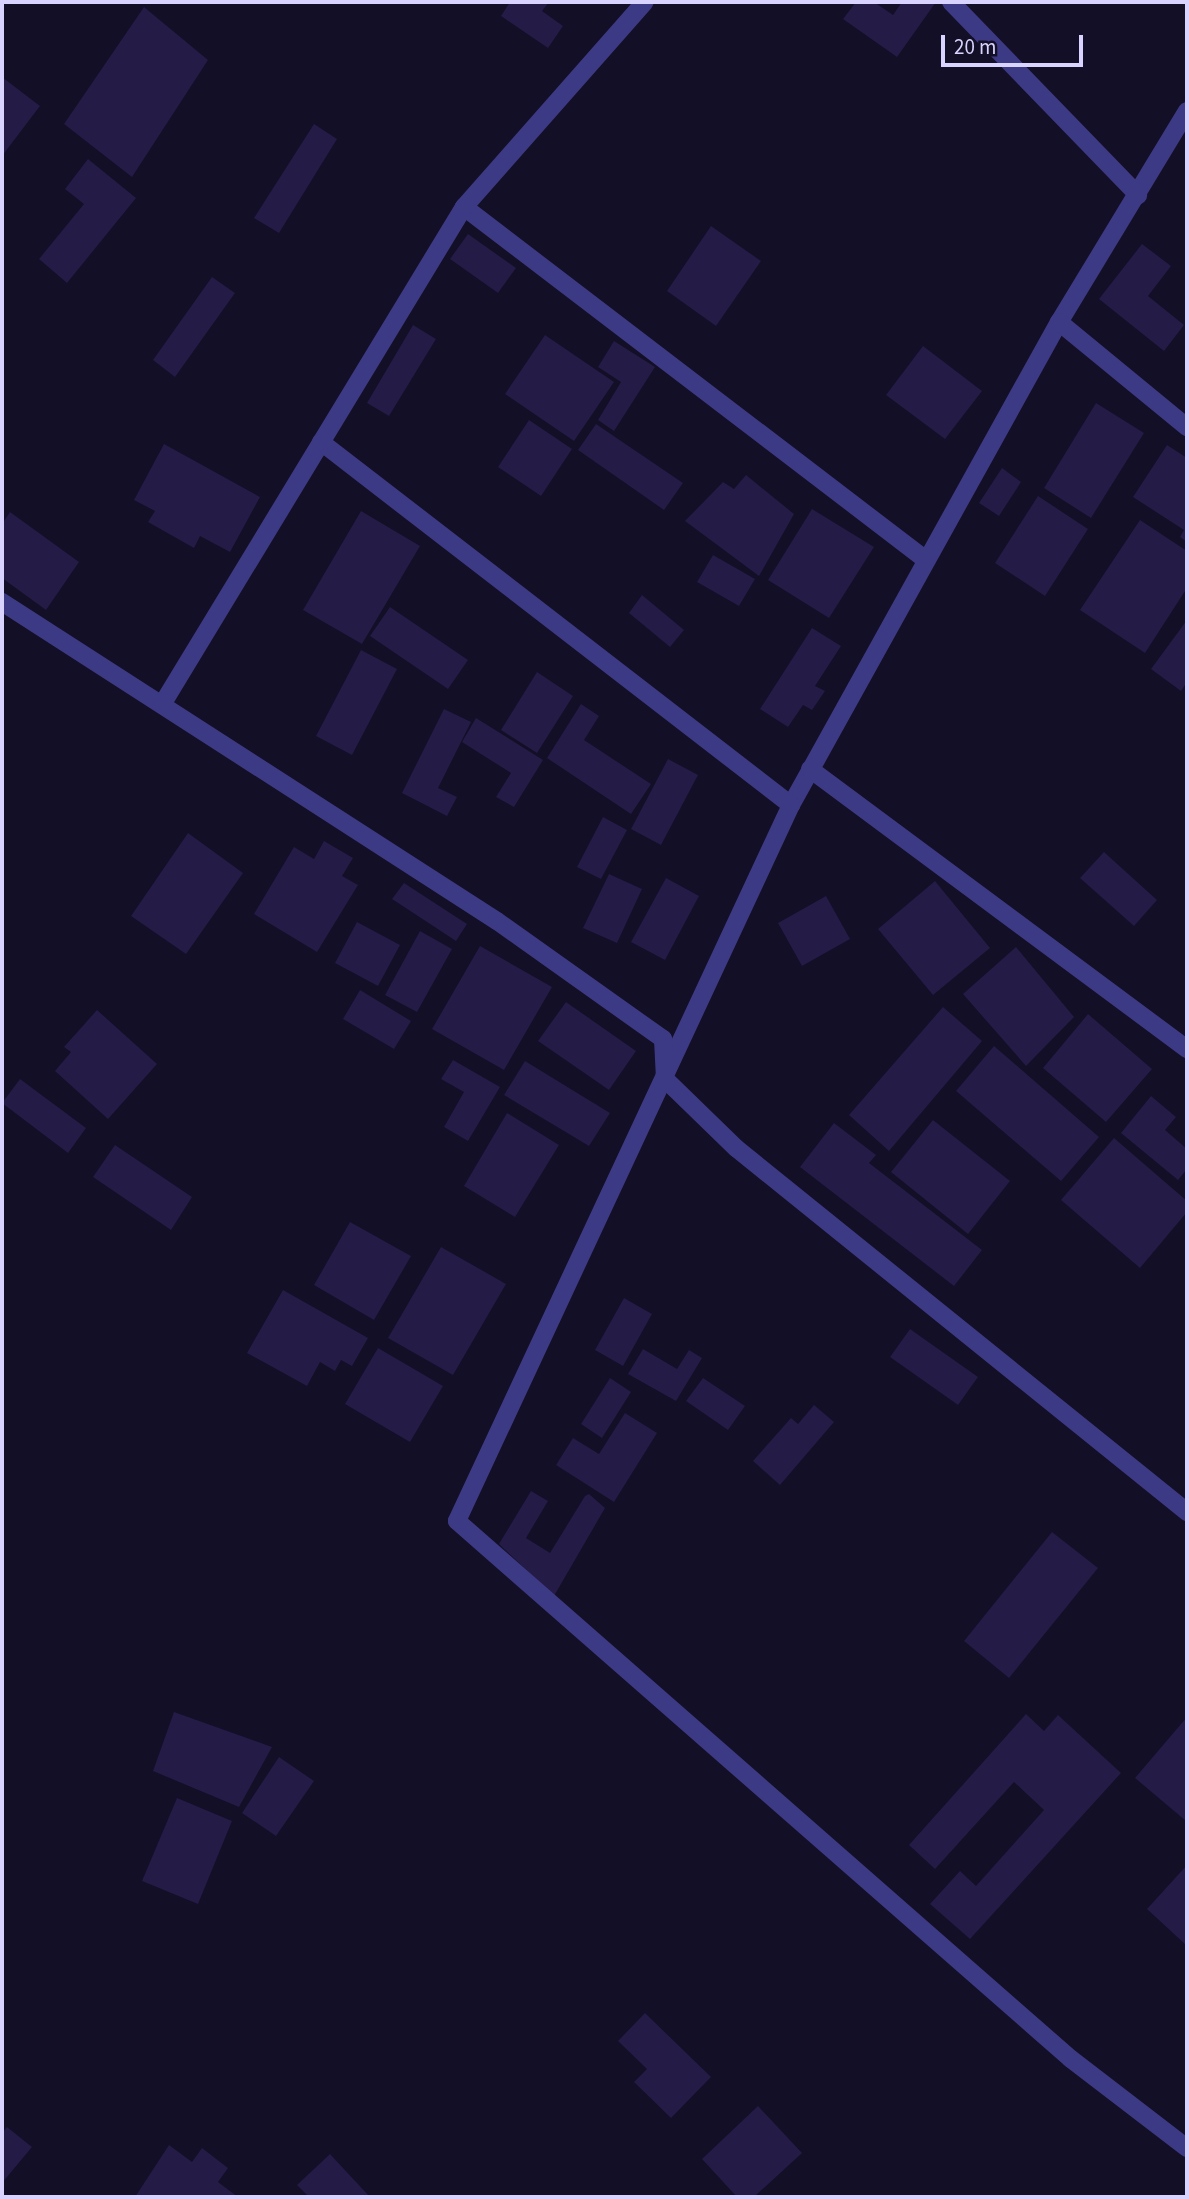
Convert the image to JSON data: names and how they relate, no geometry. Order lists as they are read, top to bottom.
{
  "scale_bar": "20 m"
}
